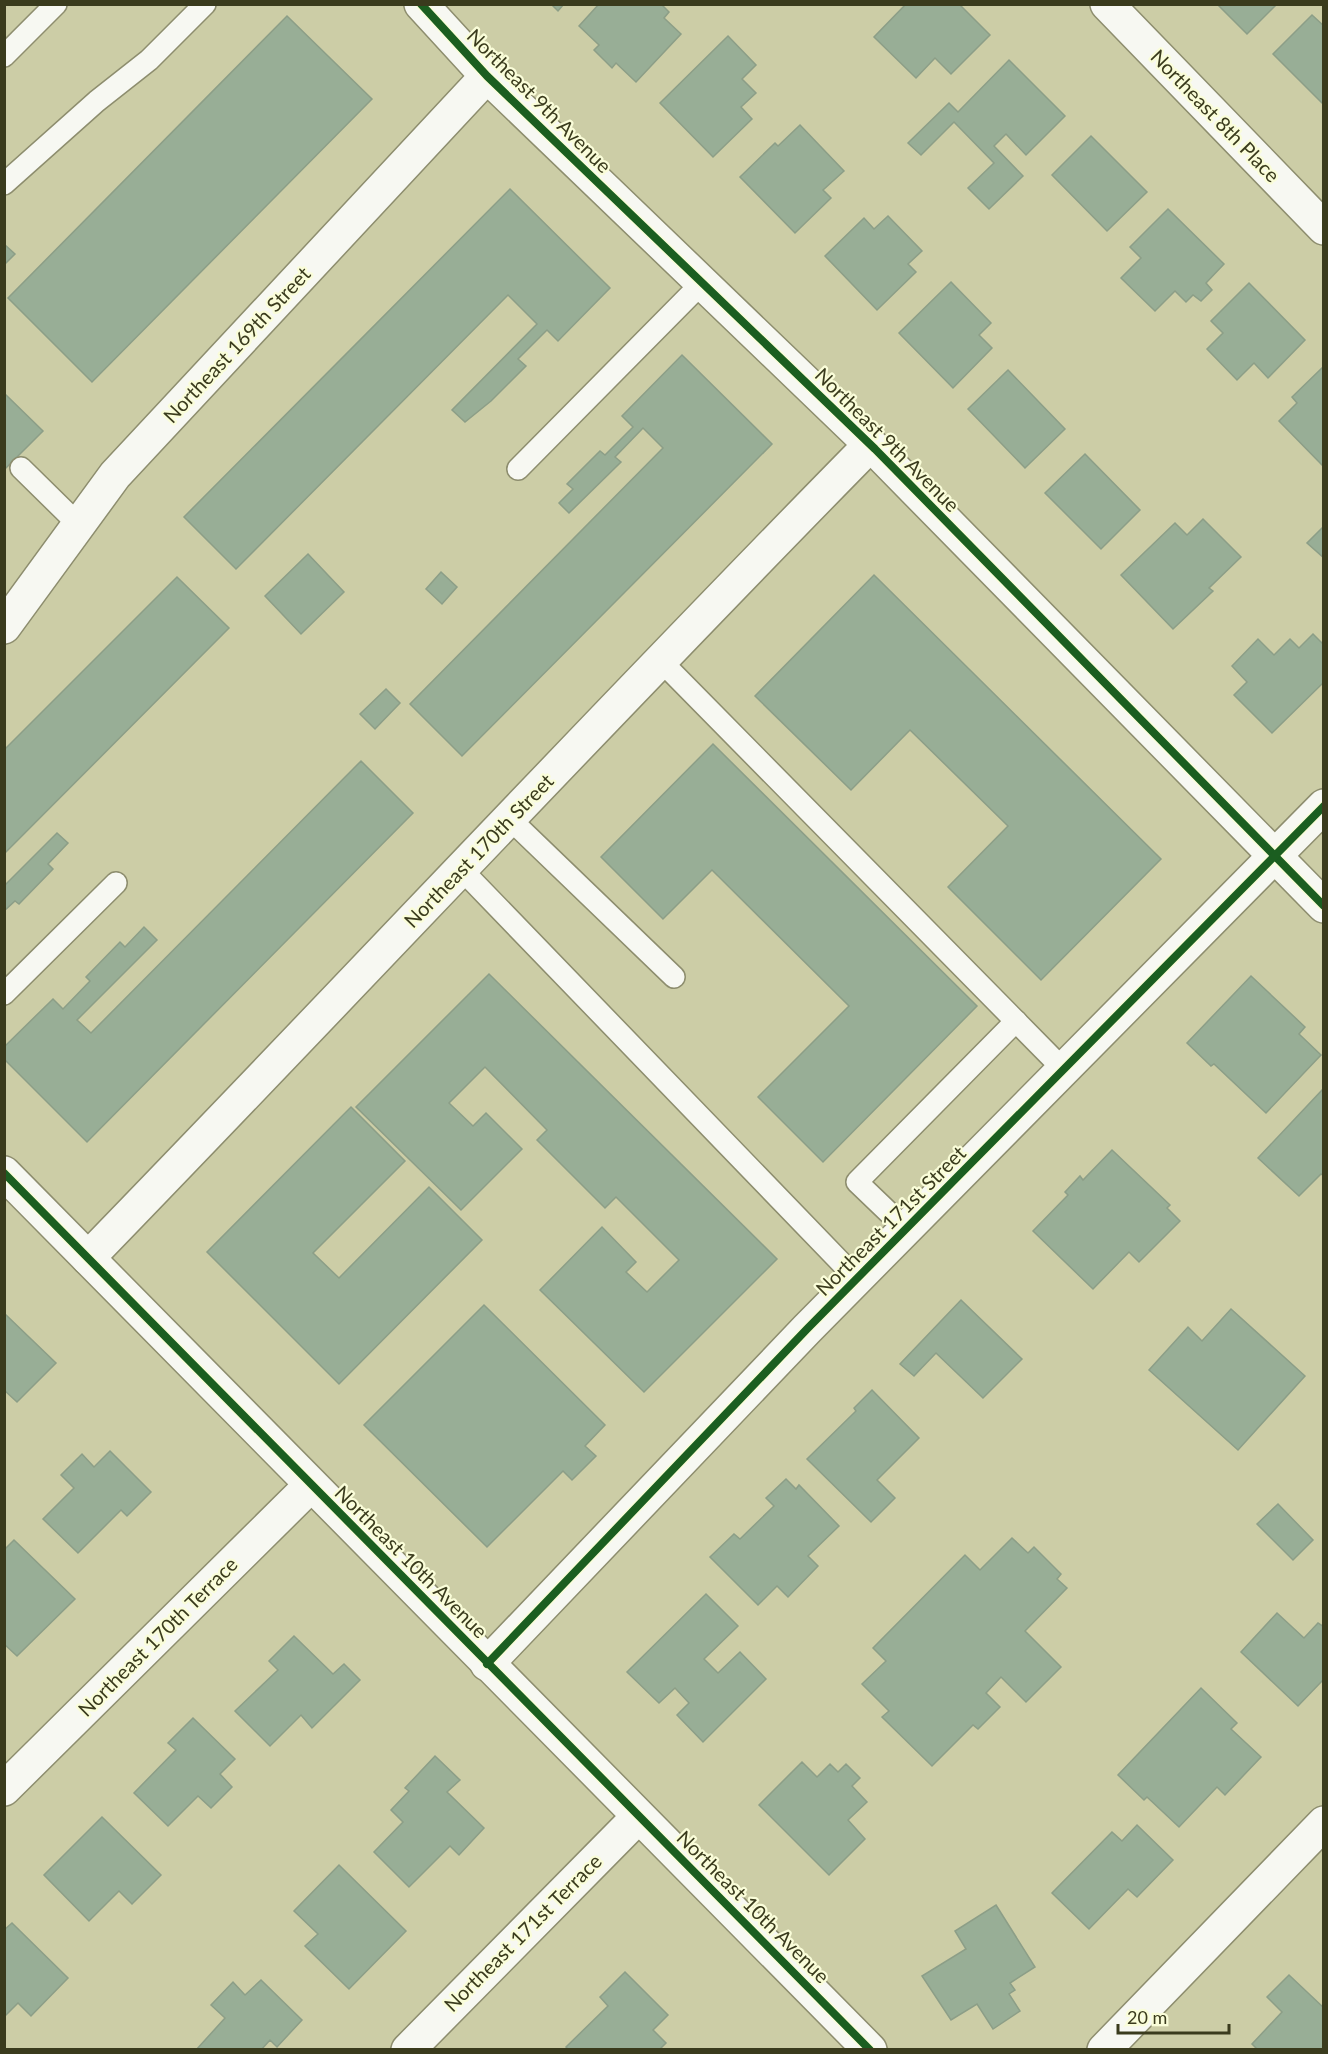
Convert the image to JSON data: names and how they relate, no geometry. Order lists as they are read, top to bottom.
{
  "streets": {
    "street": [
      "Northeast 9th Avenue",
      "Northeast 8th Place",
      "Northeast 169th Street",
      "Northeast 170th Street",
      "Northeast 171st Street",
      "Northeast 10th Avenue",
      "Northeast 170th Terrace",
      "Northeast 171st Terrace"
    ]
  },
  "crossings": [
    ["Northeast 9th Avenue", "Northeast 169th Street"],
    ["Northeast 9th Avenue", "Northeast 170th Street"],
    ["Northeast 9th Avenue", "Northeast 171st Street"],
    ["Northeast 170th Street", "Northeast 10th Avenue"],
    ["Northeast 171st Street", "Northeast 10th Avenue"],
    ["Northeast 10th Avenue", "Northeast 170th Terrace"],
    ["Northeast 10th Avenue", "Northeast 171st Terrace"]
  ],
  "scale_bar": "20 m"
}
